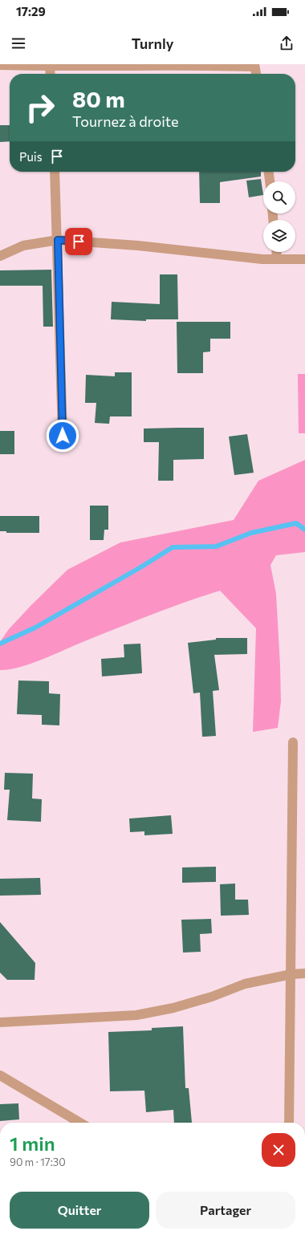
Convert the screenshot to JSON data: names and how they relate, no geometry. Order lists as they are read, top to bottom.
{
  "page": {
    "status": "17:29",
    "header": "Turnly",
    "turn": ["80 m", "Tournez à droite"],
    "then": "Puis",
    "heading": ["1 min", "90 m · 17:30"],
    "buttons": ["Quitter", "Partager"]
  }
}
